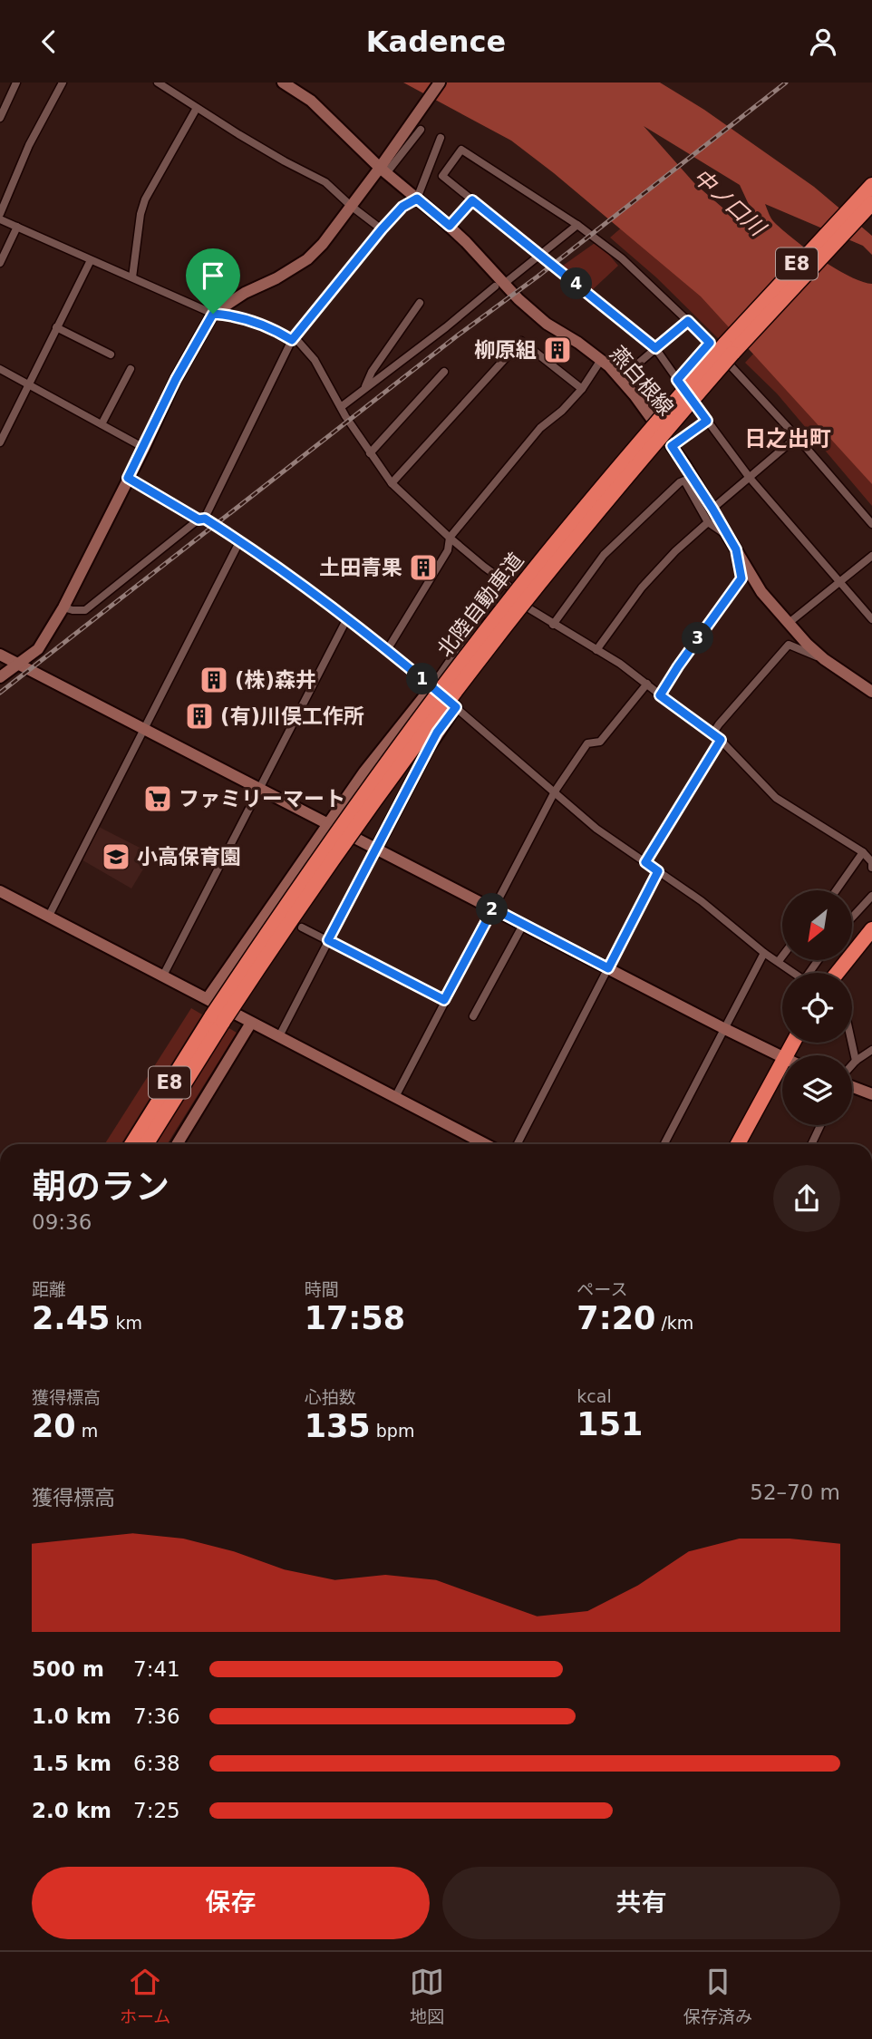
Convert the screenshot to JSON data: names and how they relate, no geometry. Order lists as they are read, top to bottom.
{
  "streets": {
    "highway": ["E8", "北陸自動車道"],
    "street": ["燕白根線"]
  },
  "districts": ["日之出町"],
  "water": ["中ノ口川"],
  "places": {
    "building": [
      "柳原組",
      "土田青果",
      "(株)森井",
      "(有)川俣工作所"
    ],
    "supermarket": ["ファミリーマート"],
    "school or university": ["小高保育園"]
  },
  "north": "bottom left",
  "page": {
    "header": "Kadence",
    "pins": [
      "4",
      "3",
      "1",
      "2"
    ],
    "heading": ["朝のラン", "09:36"],
    "stats": [
      ["距離", "2.45 km"],
      ["時間", "17:58"],
      ["ペース", "7:20 /km"],
      ["獲得標高", "20 m"],
      ["心拍数", "135 bpm"],
      ["kcal", "151"]
    ],
    "chart": ["獲得標高", "52–70 m"],
    "list": [
      {
        "name": "500 m",
        "note": "7:41"
      },
      {
        "name": "1.0 km",
        "note": "7:36"
      },
      {
        "name": "1.5 km",
        "note": "6:38"
      },
      {
        "name": "2.0 km",
        "note": "7:25"
      }
    ],
    "buttons": ["保存", "共有"],
    "tabs": ["ホーム", "地図", "保存済み"]
  }
}
